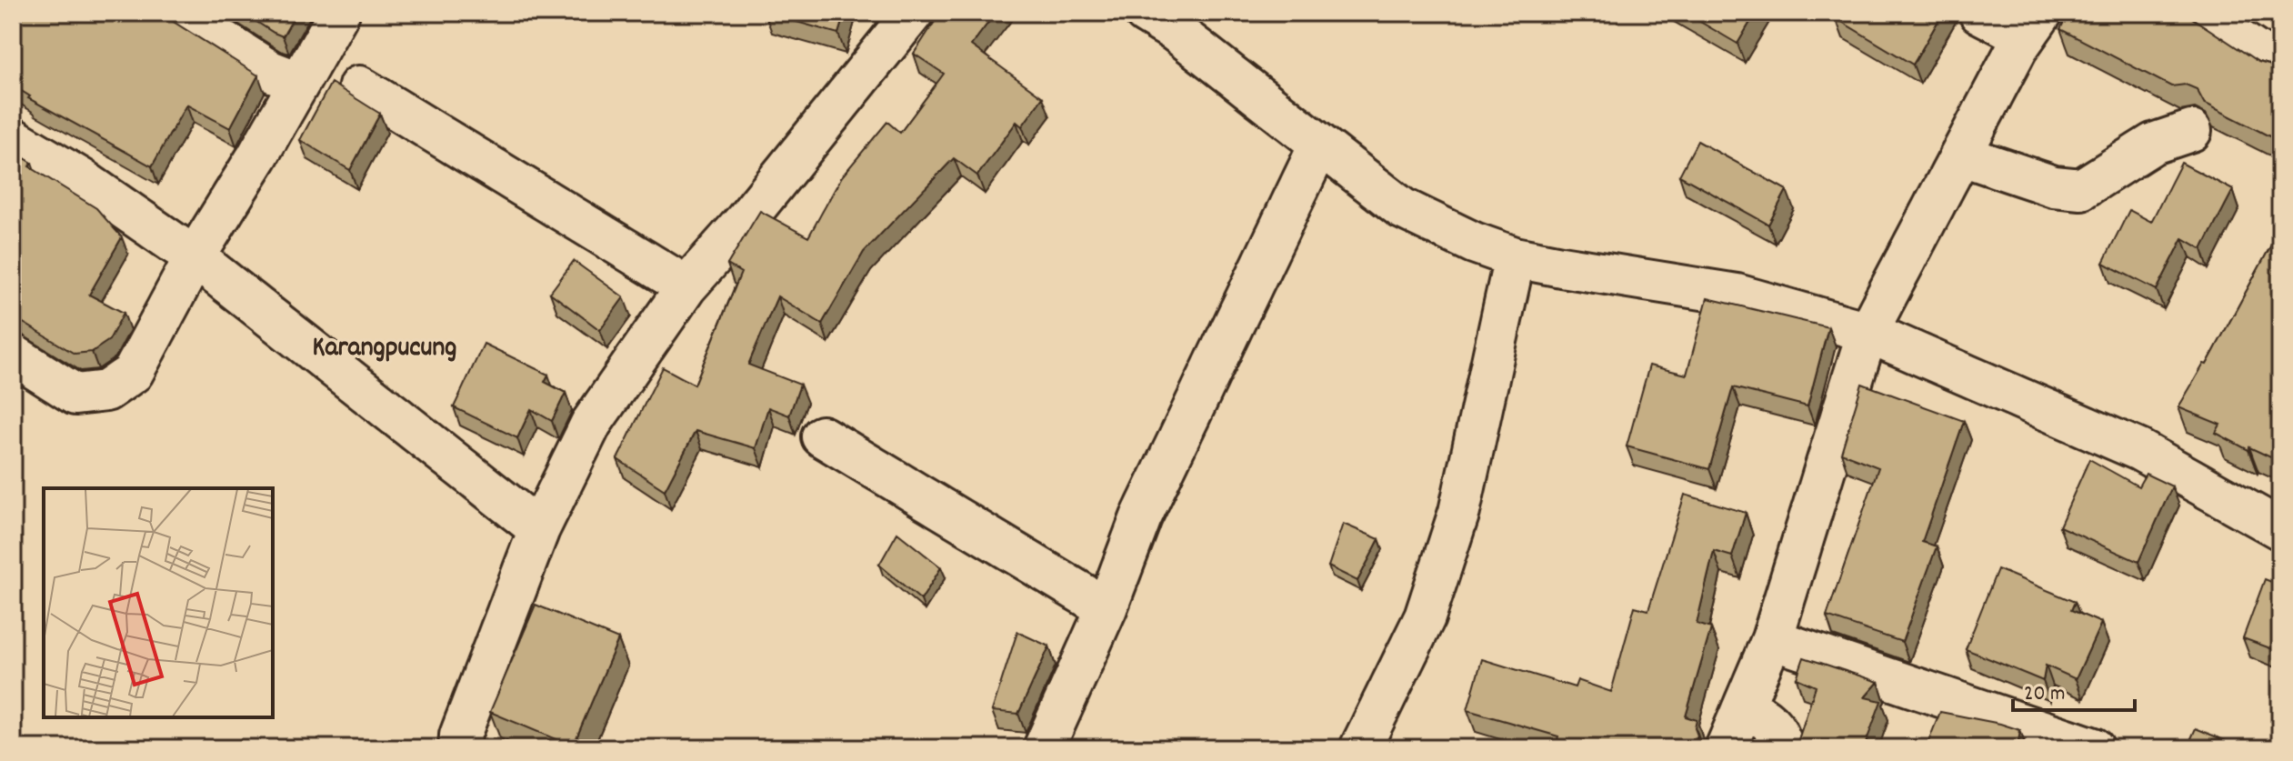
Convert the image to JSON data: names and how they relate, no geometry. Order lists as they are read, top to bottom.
{
  "districts": ["Karangpucung"],
  "scale_bar": "20 m"
}
